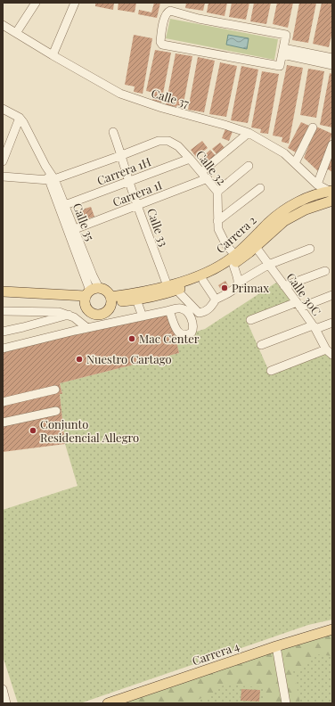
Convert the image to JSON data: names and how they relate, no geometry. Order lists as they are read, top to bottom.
{
  "streets": {
    "main road": ["Carrera 2", "Carrera 4"],
    "street": [
      "Calle 37",
      "Calle 32",
      "Carrera 1H",
      "Carrera 1I",
      "Calle 35",
      "Calle 33",
      "Calle 30C"
    ]
  },
  "crossings": [
    ["Calle 37", "Carrera 1I"],
    ["Calle 37", "Carrera 2"],
    ["Calle 32", "Carrera 1H"],
    ["Calle 32", "Carrera 1I"],
    ["Calle 32", "Calle 33"],
    ["Calle 32", "Carrera 2"],
    ["Carrera 1H", "Calle 35"],
    ["Carrera 1H", "Calle 33"],
    ["Carrera 1I", "Calle 35"],
    ["Carrera 1I", "Calle 33"],
    ["Calle 35", "Carrera 2"],
    ["Calle 33", "Carrera 2"],
    ["Carrera 2", "Calle 30C"]
  ],
  "places": [
    "Primax",
    "Mac Center",
    "Nuestro Cartago",
    "Conjunto Residencial Allegro"
  ]
}
